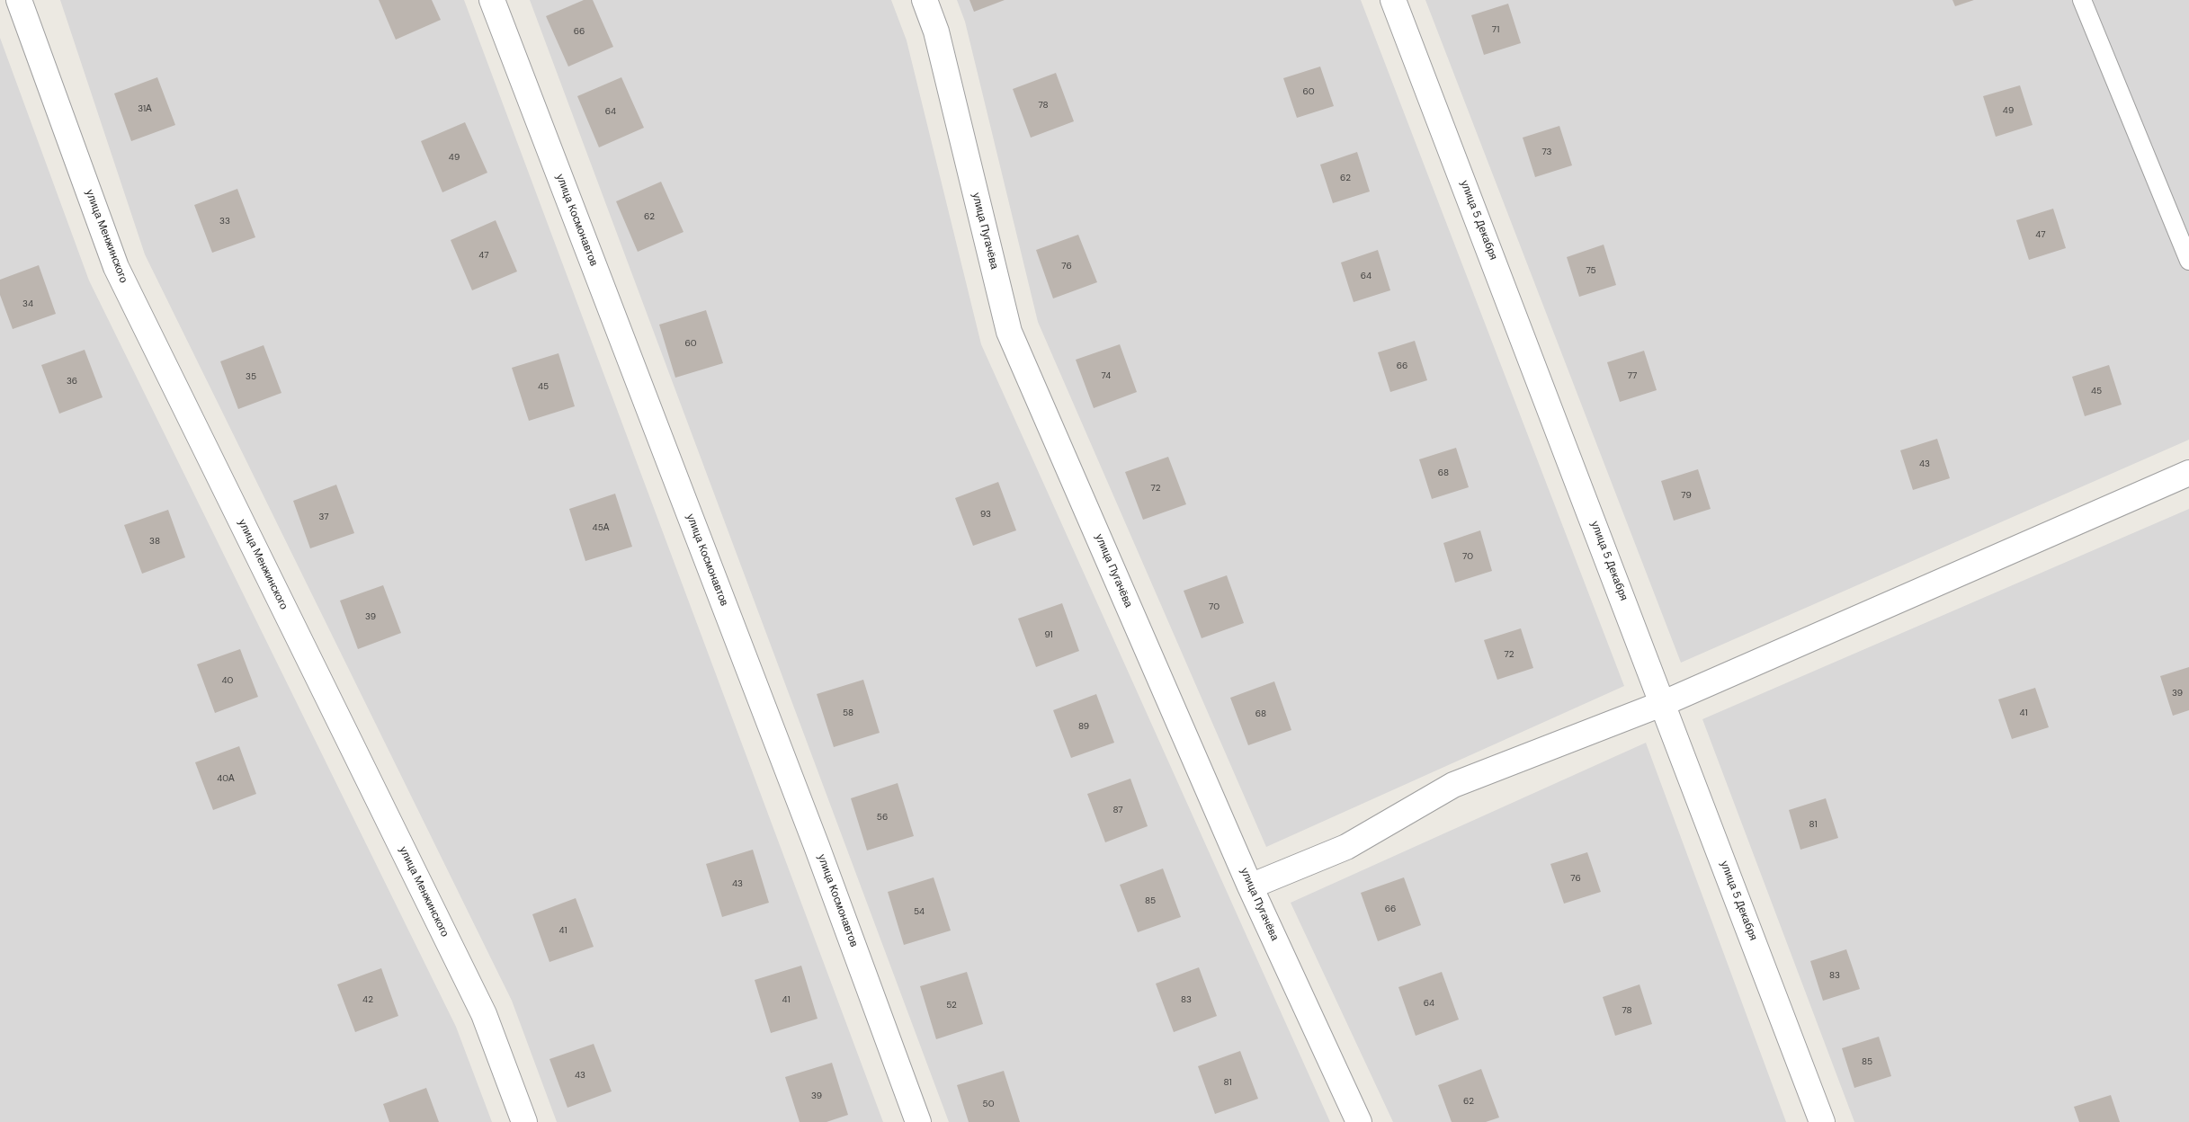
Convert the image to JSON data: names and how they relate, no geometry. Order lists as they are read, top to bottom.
{
  "streets": {
    "street": [
      "улица Космонавтов",
      "улица 5 Декабря",
      "улица Пугачёва",
      "улица Менжинского"
    ]
  },
  "house_numbers": [
    "71",
    "66",
    "60",
    "78",
    "31А",
    "49",
    "64",
    "73",
    "49",
    "62",
    "62",
    "33",
    "47",
    "47",
    "76",
    "75",
    "64",
    "34",
    "60",
    "66",
    "74",
    "77",
    "35",
    "36",
    "45",
    "45",
    "43",
    "68",
    "72",
    "79",
    "93",
    "37",
    "45А",
    "38",
    "70",
    "70",
    "39",
    "91",
    "72",
    "40",
    "39",
    "58",
    "41",
    "68",
    "89",
    "40А",
    "87",
    "56",
    "81",
    "76",
    "43",
    "85",
    "66",
    "54",
    "41",
    "83",
    "42",
    "41",
    "83",
    "64",
    "52",
    "78",
    "85",
    "43",
    "81",
    "39",
    "62",
    "50"
  ]
}
